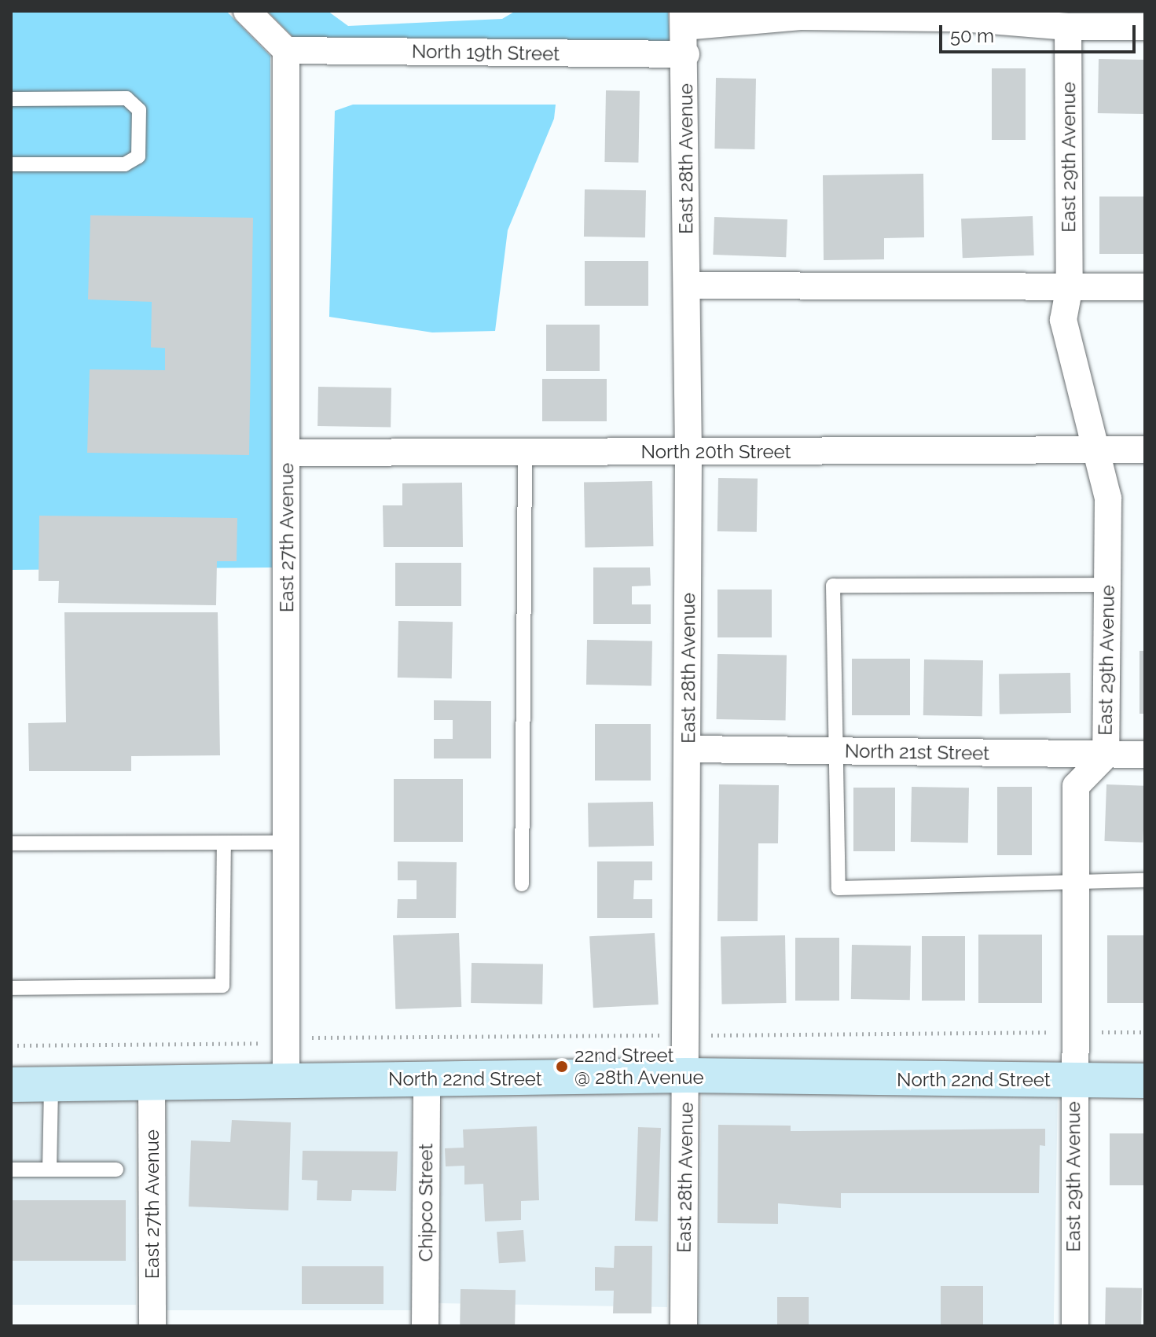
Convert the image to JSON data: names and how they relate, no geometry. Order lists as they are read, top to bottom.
{
  "streets": {
    "main road": ["North 22nd Street"],
    "street": [
      "North 19th Street",
      "East 29th Avenue",
      "East 28th Avenue",
      "North 20th Street",
      "East 27th Avenue",
      "North 21st Street",
      "Chipco Street"
    ]
  },
  "crossings": [
    ["North 19th Street", "East 28th Avenue"],
    ["North 19th Street", "East 27th Avenue"],
    ["East 29th Avenue", "North 20th Street"],
    ["East 29th Avenue", "North 21st Street"],
    ["East 29th Avenue", "North 22nd Street"],
    ["East 28th Avenue", "North 20th Street"],
    ["East 28th Avenue", "North 21st Street"],
    ["East 28th Avenue", "North 22nd Street"],
    ["North 20th Street", "East 27th Avenue"],
    ["East 27th Avenue", "North 22nd Street"],
    ["North 22nd Street", "Chipco Street"]
  ],
  "places": ["22nd Street @ 28th Avenue"],
  "scale_bar": "50 m"
}
